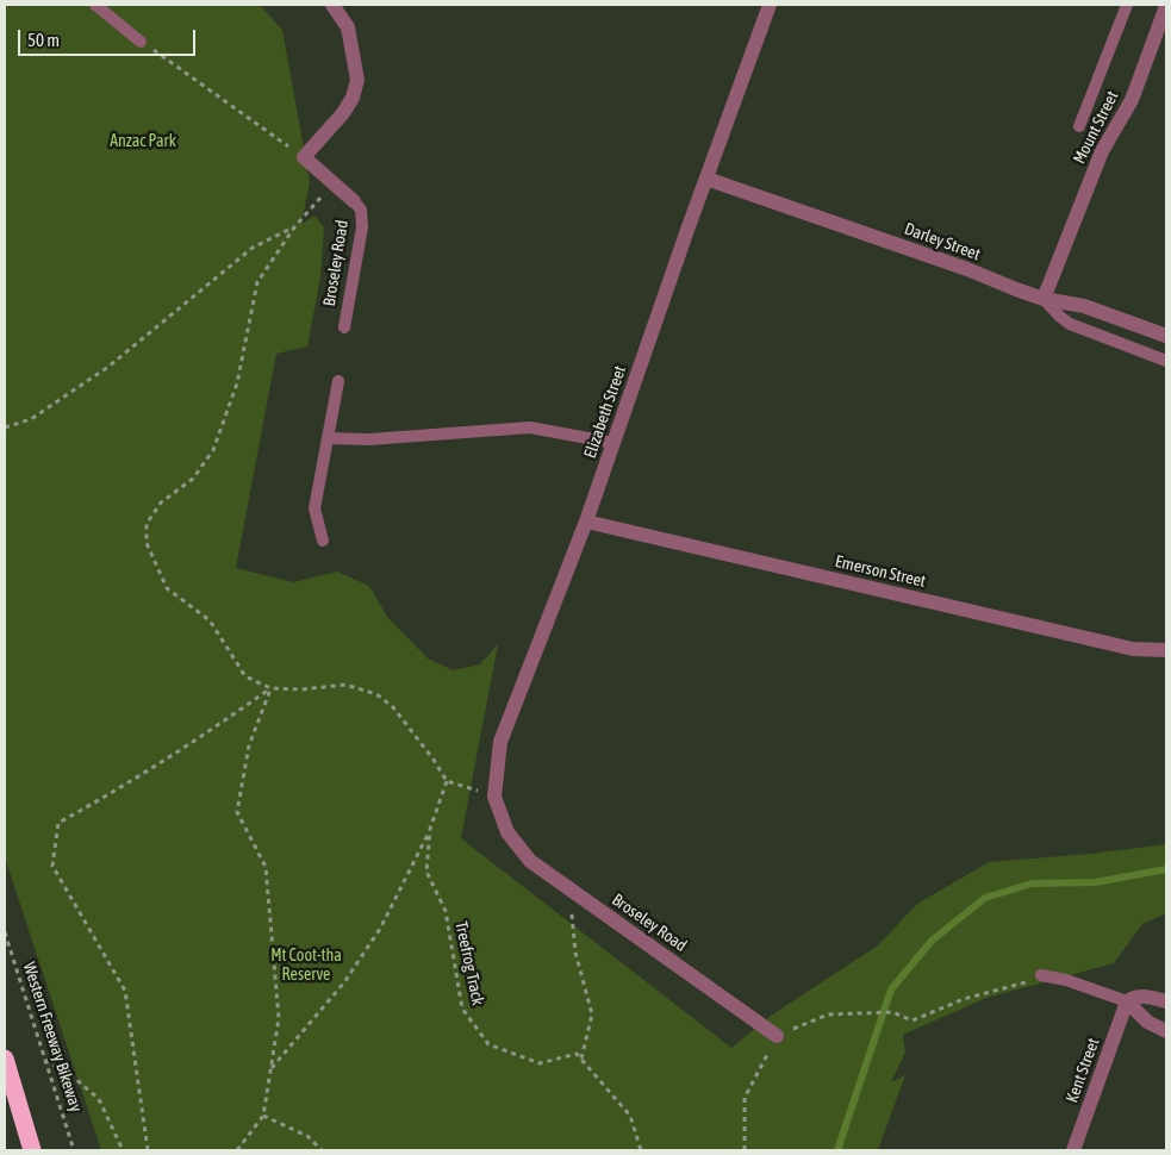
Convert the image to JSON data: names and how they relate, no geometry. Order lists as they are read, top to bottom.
{
  "streets": {
    "street": [
      "Mount Street",
      "Darley Street",
      "Broseley Road",
      "Elizabeth Street",
      "Emerson Street",
      "Kent Street"
    ],
    "path": ["Treefrog Track", "Western Freeway Bikeway"]
  },
  "crossings": [
    ["Mount Street", "Darley Street"],
    ["Darley Street", "Elizabeth Street"],
    ["Broseley Road", "Elizabeth Street"],
    ["Elizabeth Street", "Emerson Street"]
  ],
  "parks": ["Anzac Park", "Mt Coot-tha Reserve"],
  "scale_bar": "50 m"
}
